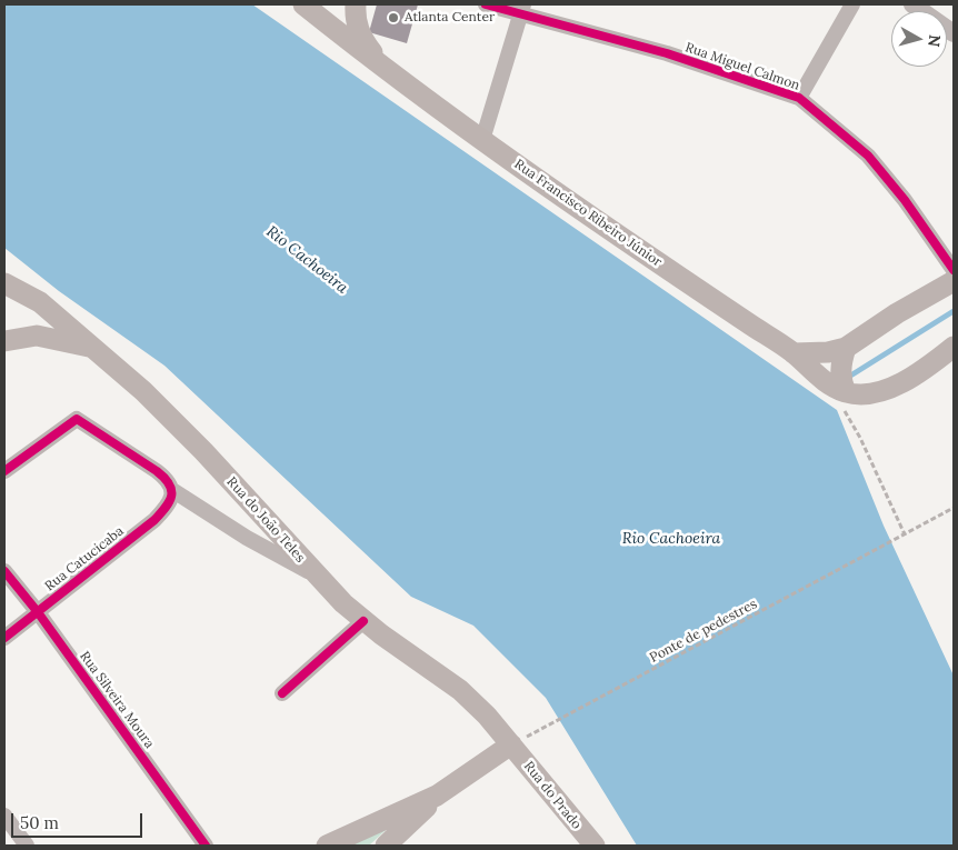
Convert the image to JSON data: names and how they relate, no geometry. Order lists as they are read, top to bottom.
{
  "streets": {
    "main road": ["Rua Francisco Ribeiro Júnior", "Rua do João Teles", "Rua do Prado"],
    "street": ["Rua Miguel Calmon", "Rua Catucicaba", "Rua Silveira Moura"],
    "path": ["Ponte de pedestres"]
  },
  "crossings": [
    ["Rua do João Teles", "Ponte de pedestres"],
    ["Rua do João Teles", "Rua do Prado"],
    ["Rua Catucicaba", "Rua Silveira Moura"],
    ["Ponte de pedestres", "Rua do Prado"]
  ],
  "water": ["Rio Cachoeira"],
  "places": ["Atlanta Center"],
  "scale_bar": "50 m",
  "north": "right"
}
